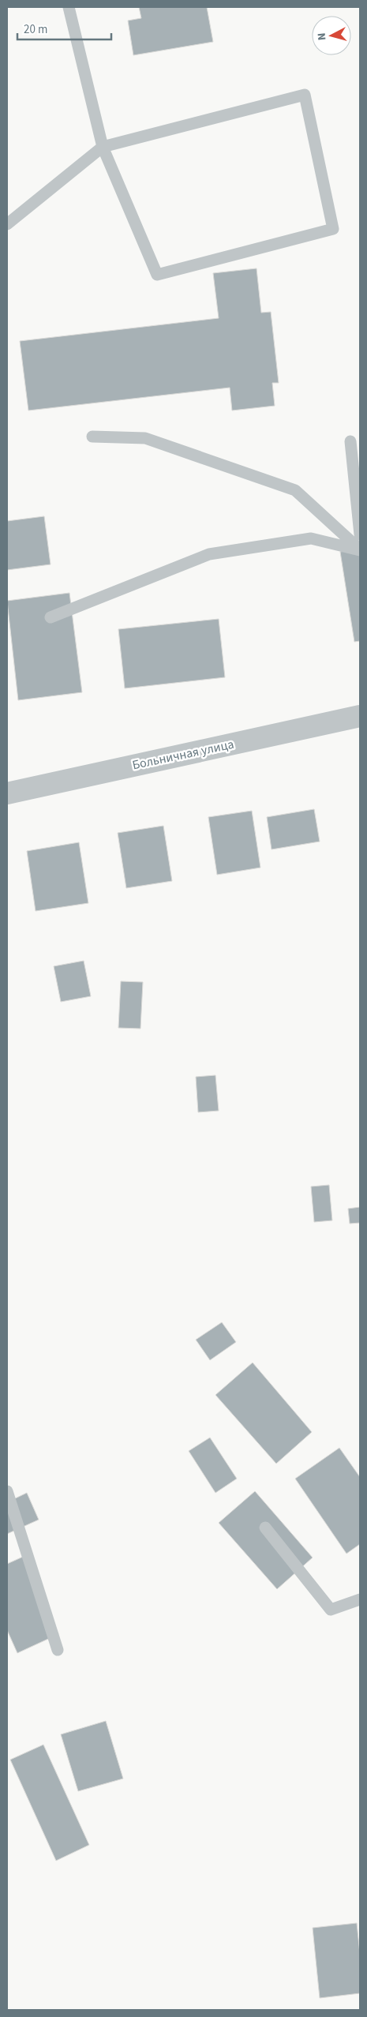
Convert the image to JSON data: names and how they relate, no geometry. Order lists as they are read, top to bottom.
{
  "streets": {
    "street": ["Больничная улица"]
  },
  "scale_bar": "20 m",
  "north": "left"
}
